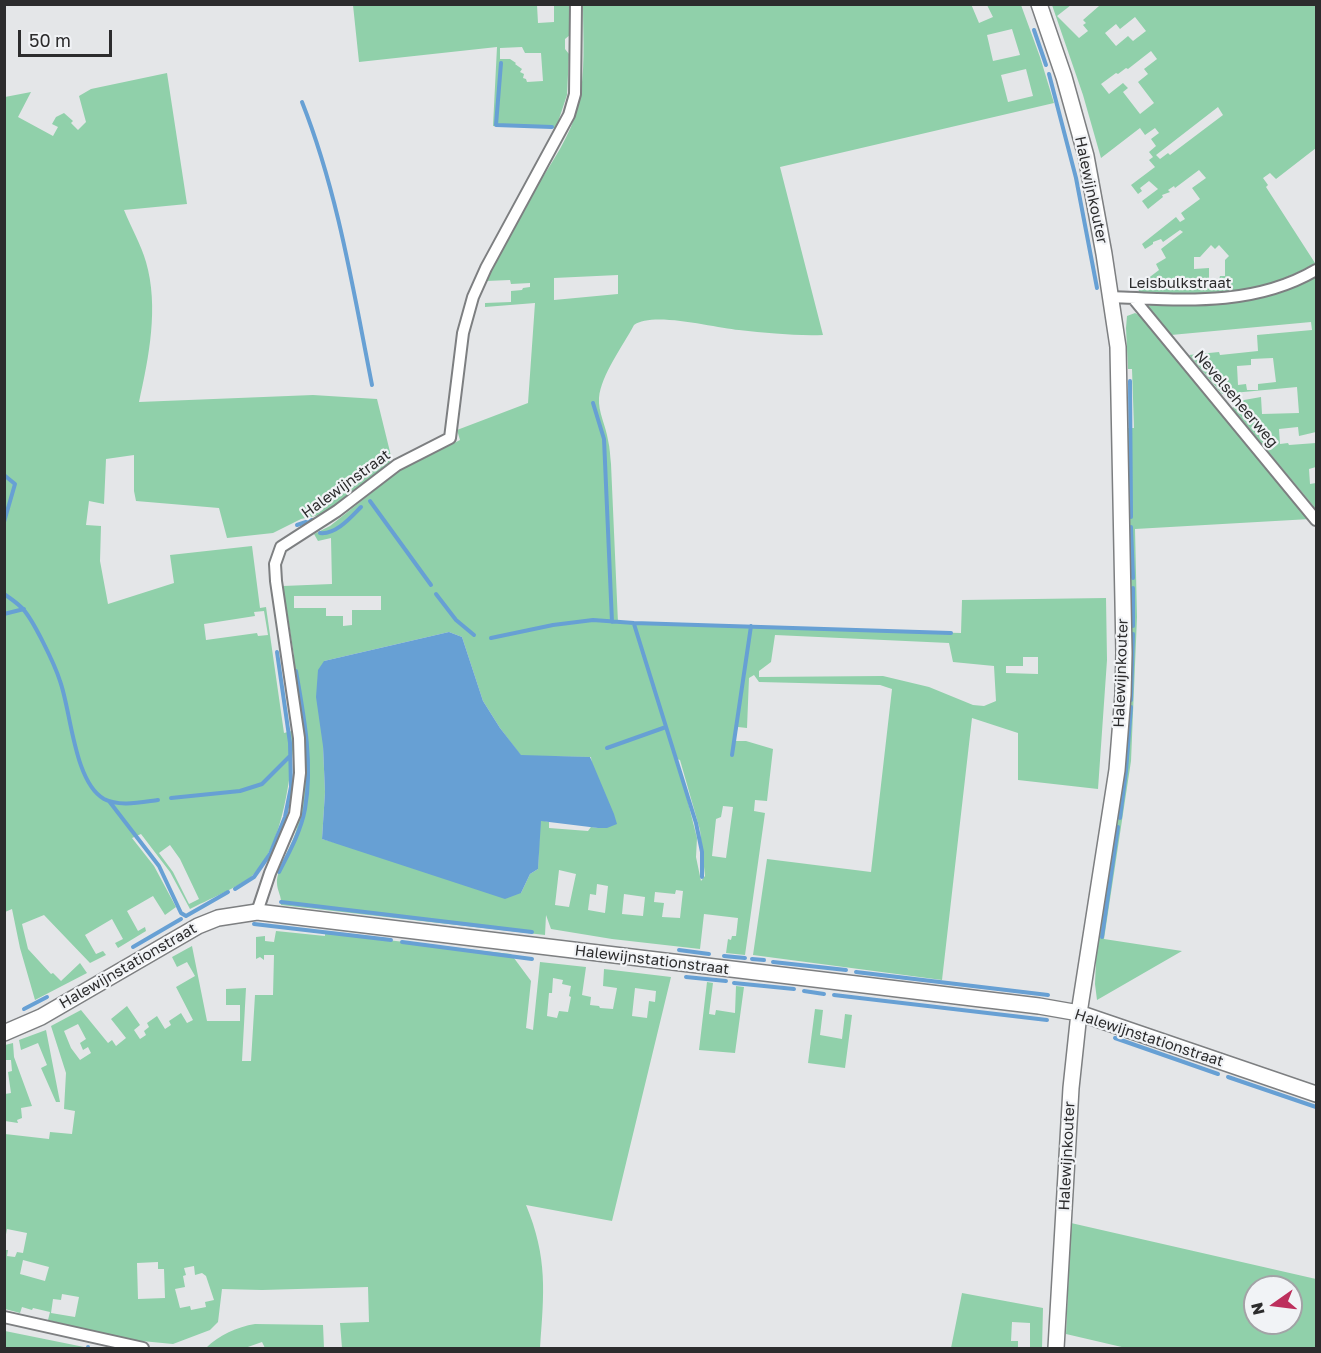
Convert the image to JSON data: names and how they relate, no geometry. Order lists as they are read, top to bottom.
{
  "streets": {
    "street": [
      "Halewijnkouter",
      "Leisbulkstraat",
      "Nevelseheerweg",
      "Halewijnstraat",
      "Halewijnstationstraat"
    ]
  },
  "crossings": [
    ["Halewijnkouter", "Leisbulkstraat"],
    ["Halewijnkouter", "Halewijnstationstraat"],
    ["Leisbulkstraat", "Nevelseheerweg"],
    ["Halewijnstraat", "Halewijnstationstraat"]
  ],
  "scale_bar": "50 m",
  "north": "left"
}
